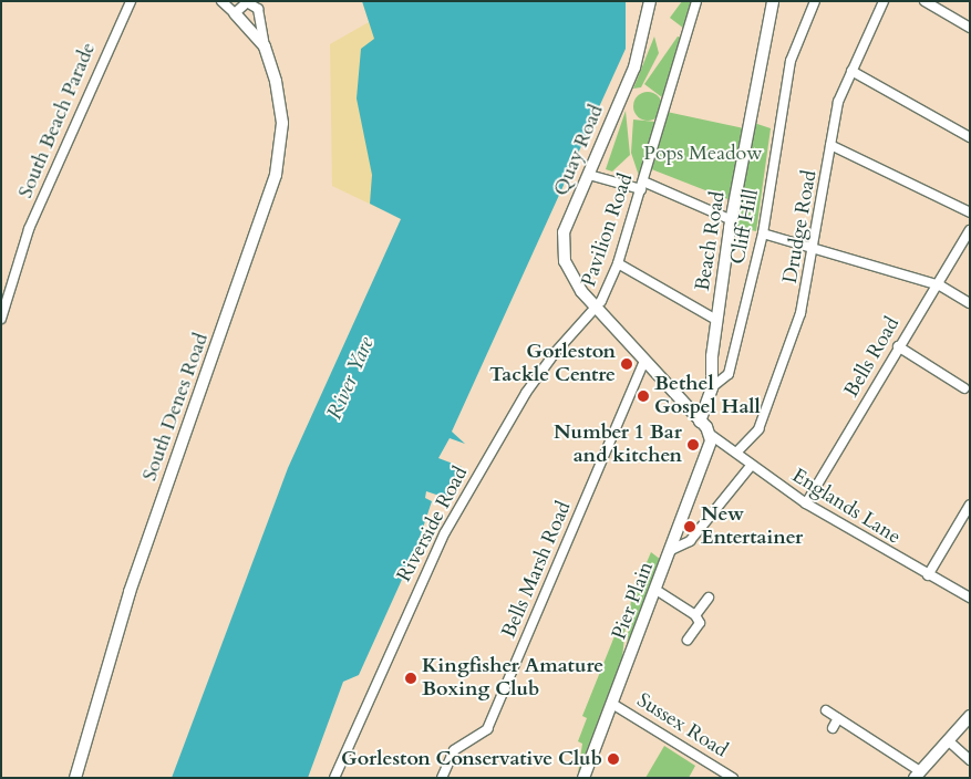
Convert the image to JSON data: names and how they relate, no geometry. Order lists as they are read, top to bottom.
{
  "streets": {
    "street": [
      "South Beach Parade",
      "Quay Road",
      "Cliff Hill",
      "Drudge Road",
      "Pavilion Road",
      "Beach Road",
      "Bells Road",
      "South Denes Road",
      "Englands Lane",
      "Riverside Road",
      "Bells Marsh Road",
      "Pier Plain",
      "Sussex Road"
    ]
  },
  "crossings": [
    ["Quay Road", "Pavilion Road"],
    ["Quay Road", "Beach Road"],
    ["Quay Road", "Englands Lane"],
    ["Quay Road", "Riverside Road"],
    ["Quay Road", "Bells Marsh Road"],
    ["Quay Road", "Pier Plain"],
    ["Cliff Hill", "Beach Road"],
    ["Drudge Road", "Englands Lane"],
    ["Pavilion Road", "Riverside Road"],
    ["Bells Road", "Englands Lane"],
    ["Englands Lane", "Pier Plain"],
    ["Pier Plain", "Sussex Road"]
  ],
  "water": ["River Yare"],
  "parks": ["Pops Meadow"],
  "places": [
    "Gorleston Tackle Centre",
    "Bethel Gospel Hall",
    "Number 1 Bar and kitchen",
    "New Entertainer",
    "Kingfisher Amature Boxing Club",
    "Gorleston Conservative Club"
  ]
}
